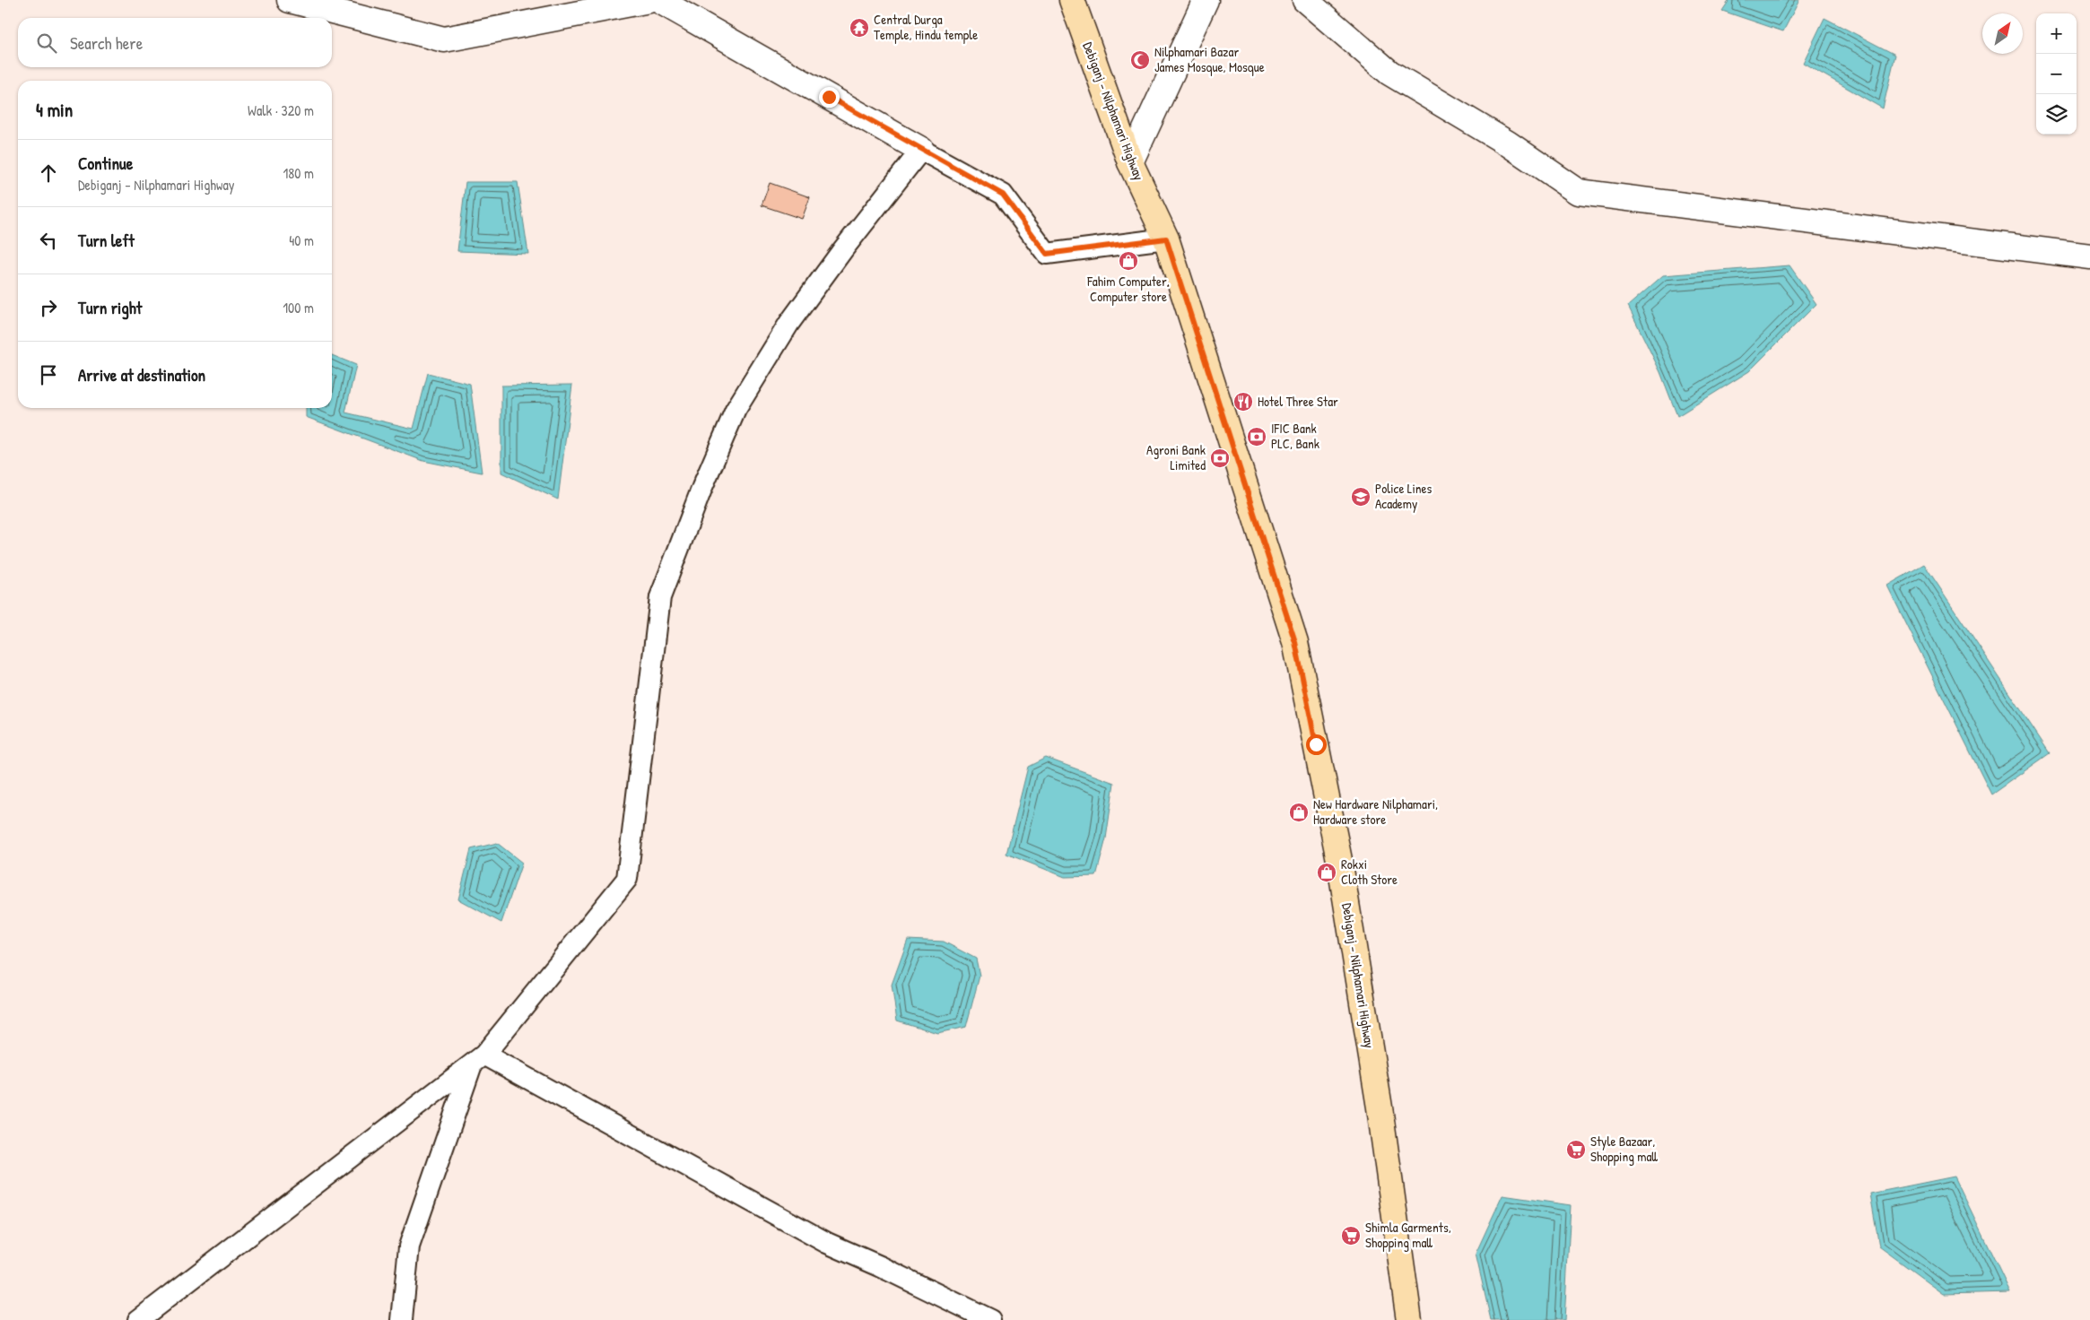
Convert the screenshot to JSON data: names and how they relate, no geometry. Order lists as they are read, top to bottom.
{
  "streets": {
    "main road": ["Debiganj - Nilphamari Highway"]
  },
  "places": {
    "temple": ["Central Durga Temple, Hindu temple"],
    "mosque": ["Nilphamari Bazar James Mosque, Mosque"],
    "shop": ["Fahim Computer, Computer store", "New Hardware Nilphamari, Hardware store", "Rokxi Cloth Store"],
    "restaurant": ["Hotel Three Star"],
    "bank": ["IFIC Bank PLC, Bank", "Agroni Bank Limited"],
    "school or university": ["Police Lines Academy"],
    "supermarket": ["Style Bazaar, Shopping mall", "Shimla Garments, Shopping mall"]
  },
  "north": "top right",
  "page": {
    "map_buttons": ["+", "−"],
    "search": "Search here",
    "heading": ["4 min", "Walk · 320 m"],
    "list": [
      ["Continue", "Debiganj - Nilphamari Highway", "180 m"],
      ["Turn left", "40 m"],
      ["Turn right", "100 m"],
      "Arrive at destination"
    ]
  }
}
